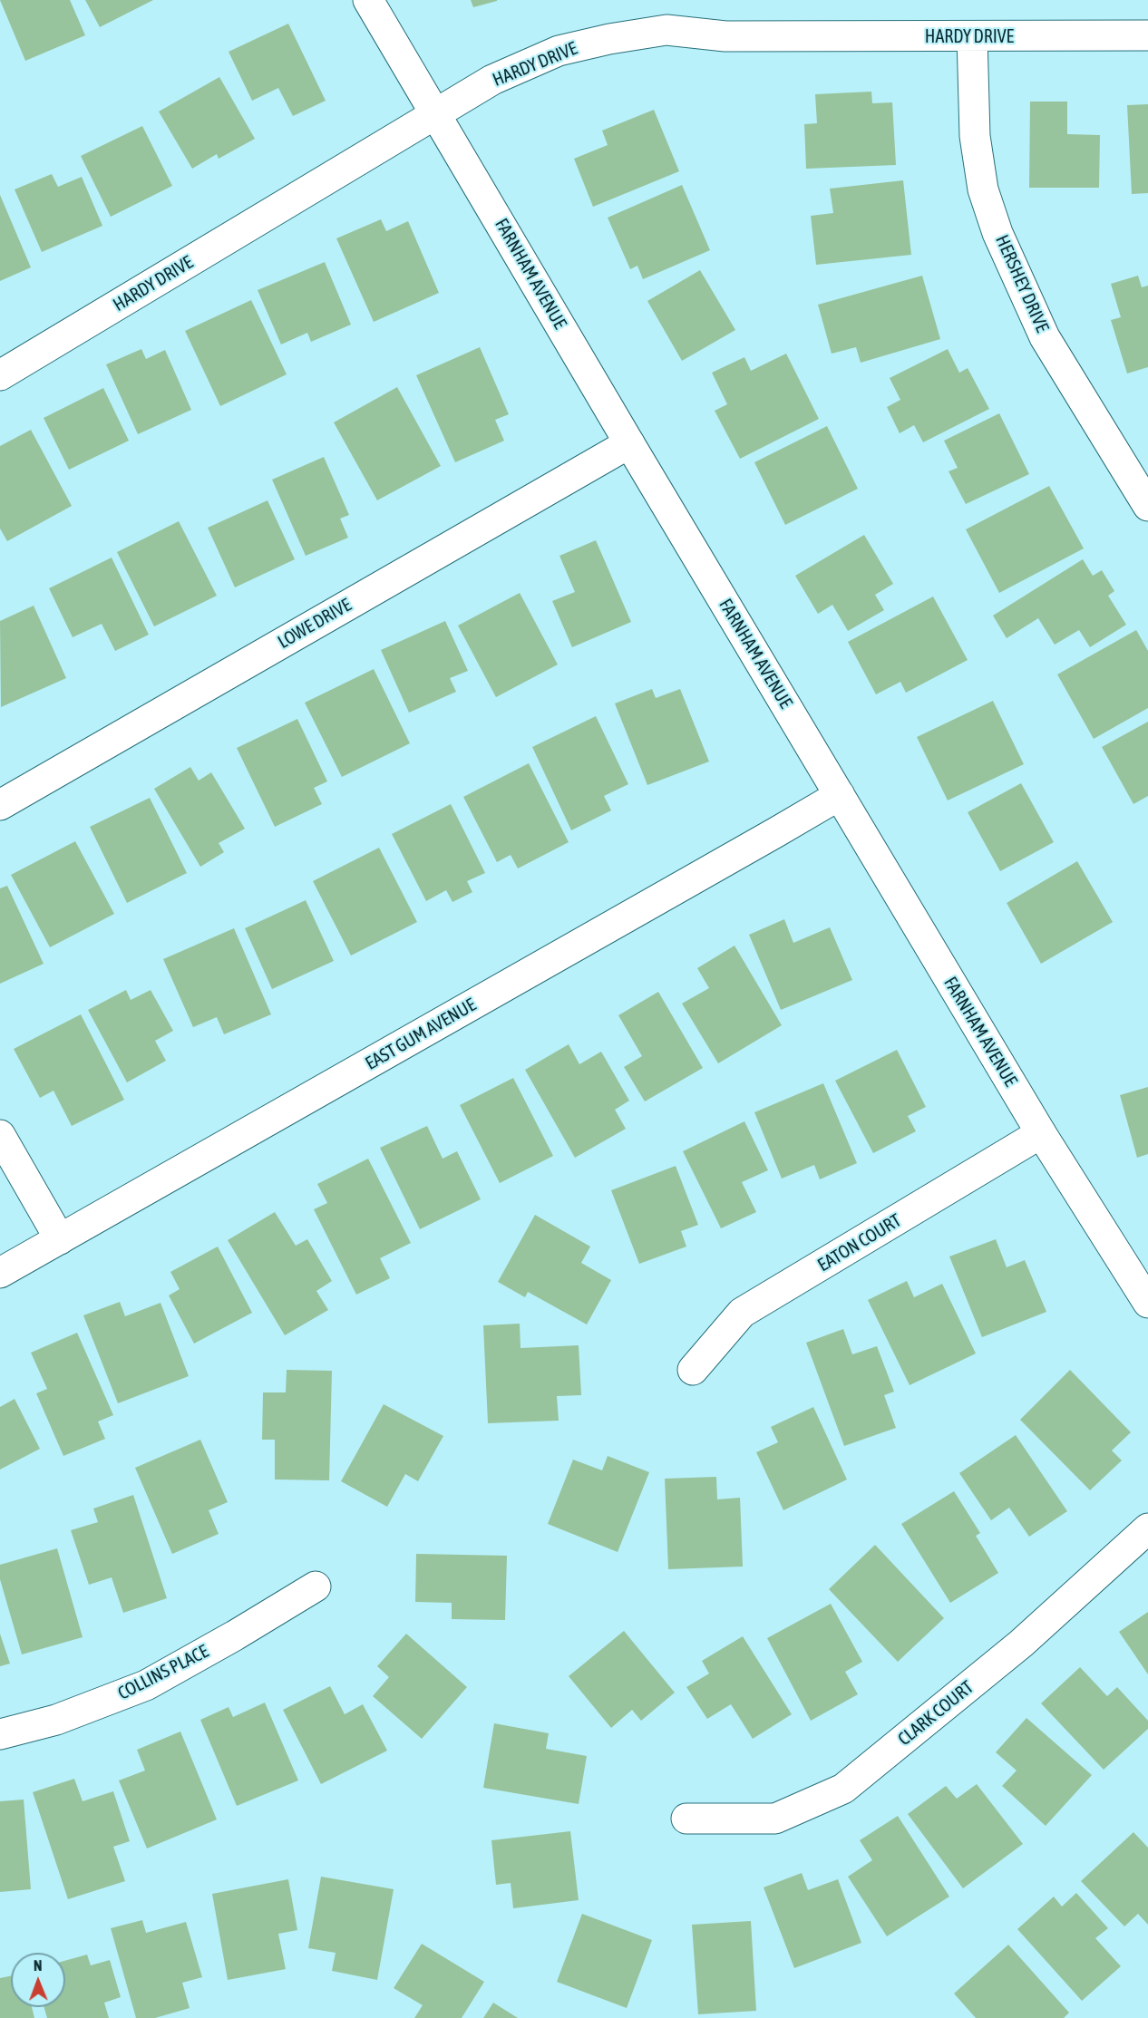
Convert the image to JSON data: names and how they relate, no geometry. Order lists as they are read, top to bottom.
{
  "streets": {
    "street": [
      "HARDY DRIVE",
      "FARNHAM AVENUE",
      "HERSHEY DRIVE",
      "LOWE DRIVE",
      "EAST GUM AVENUE",
      "EATON COURT",
      "COLLINS PLACE",
      "CLARK COURT"
    ]
  },
  "crossings": [
    ["HARDY DRIVE", "FARNHAM AVENUE"],
    ["HARDY DRIVE", "HERSHEY DRIVE"],
    ["FARNHAM AVENUE", "LOWE DRIVE"],
    ["FARNHAM AVENUE", "EAST GUM AVENUE"],
    ["FARNHAM AVENUE", "EATON COURT"]
  ],
  "north": "top"
}
